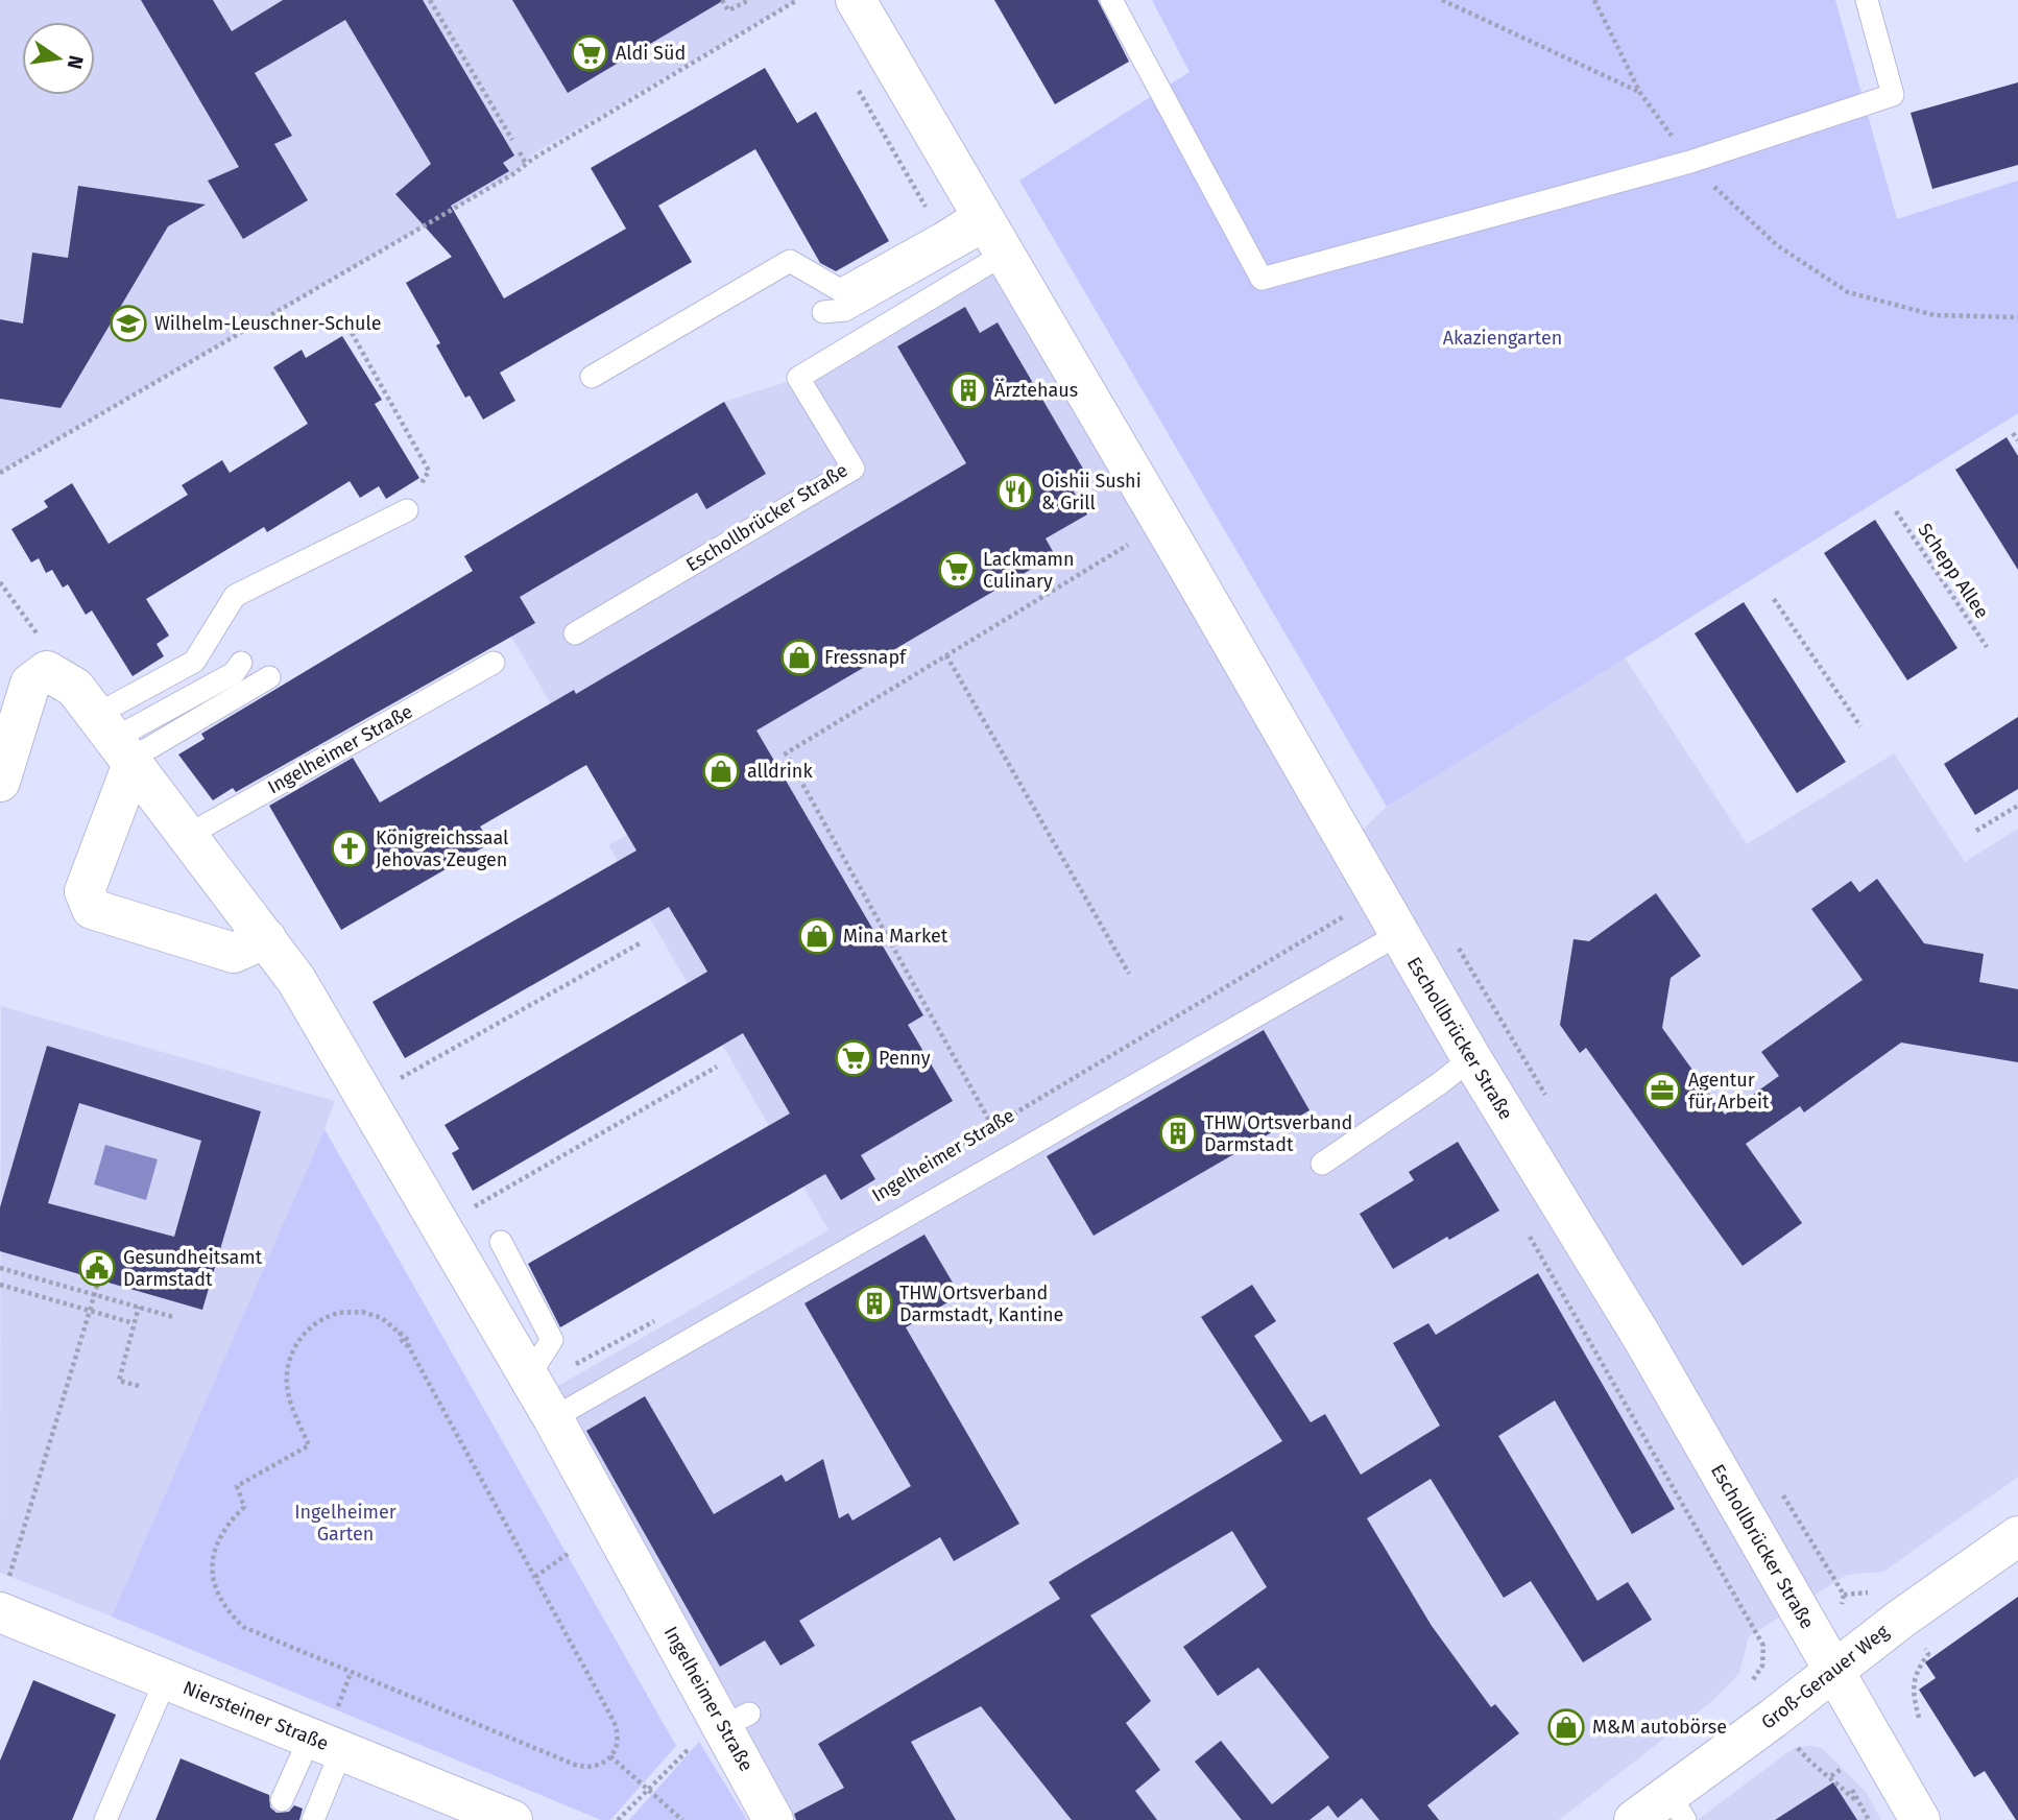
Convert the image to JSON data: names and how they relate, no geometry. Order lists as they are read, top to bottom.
{
  "streets": {
    "main road": [
      "Eschollbrücker Straße",
      "Ingelheimer Straße",
      "Groß-Gerauer Weg",
      "Niersteiner Straße"
    ],
    "path": ["Schepp Allee"]
  },
  "crossings": [
    ["Eschollbrücker Straße", "Groß-Gerauer Weg"]
  ],
  "parks": ["Akaziengarten", "Ingelheimer Garten"],
  "places": {
    "supermarket": ["Aldi Süd", "Lackmamn Culinary", "Penny"],
    "school or university": ["Wilhelm-Leuschner-Schule"],
    "building": ["Ärztehaus", "THW Ortsverband Darmstadt", "THW Ortsverband Darmstadt, Kantine"],
    "restaurant": ["Oishii Sushi & Grill"],
    "shop": [
      "Fressnapf",
      "alldrink",
      "Mina Market",
      "M&M autobörse"
    ],
    "church": ["Königreichssaal Jehovas Zeugen"],
    "office": ["Agentur für Arbeit"],
    "public building": ["Gesundheitsamt Darmstadt"]
  },
  "north": "right"
}
